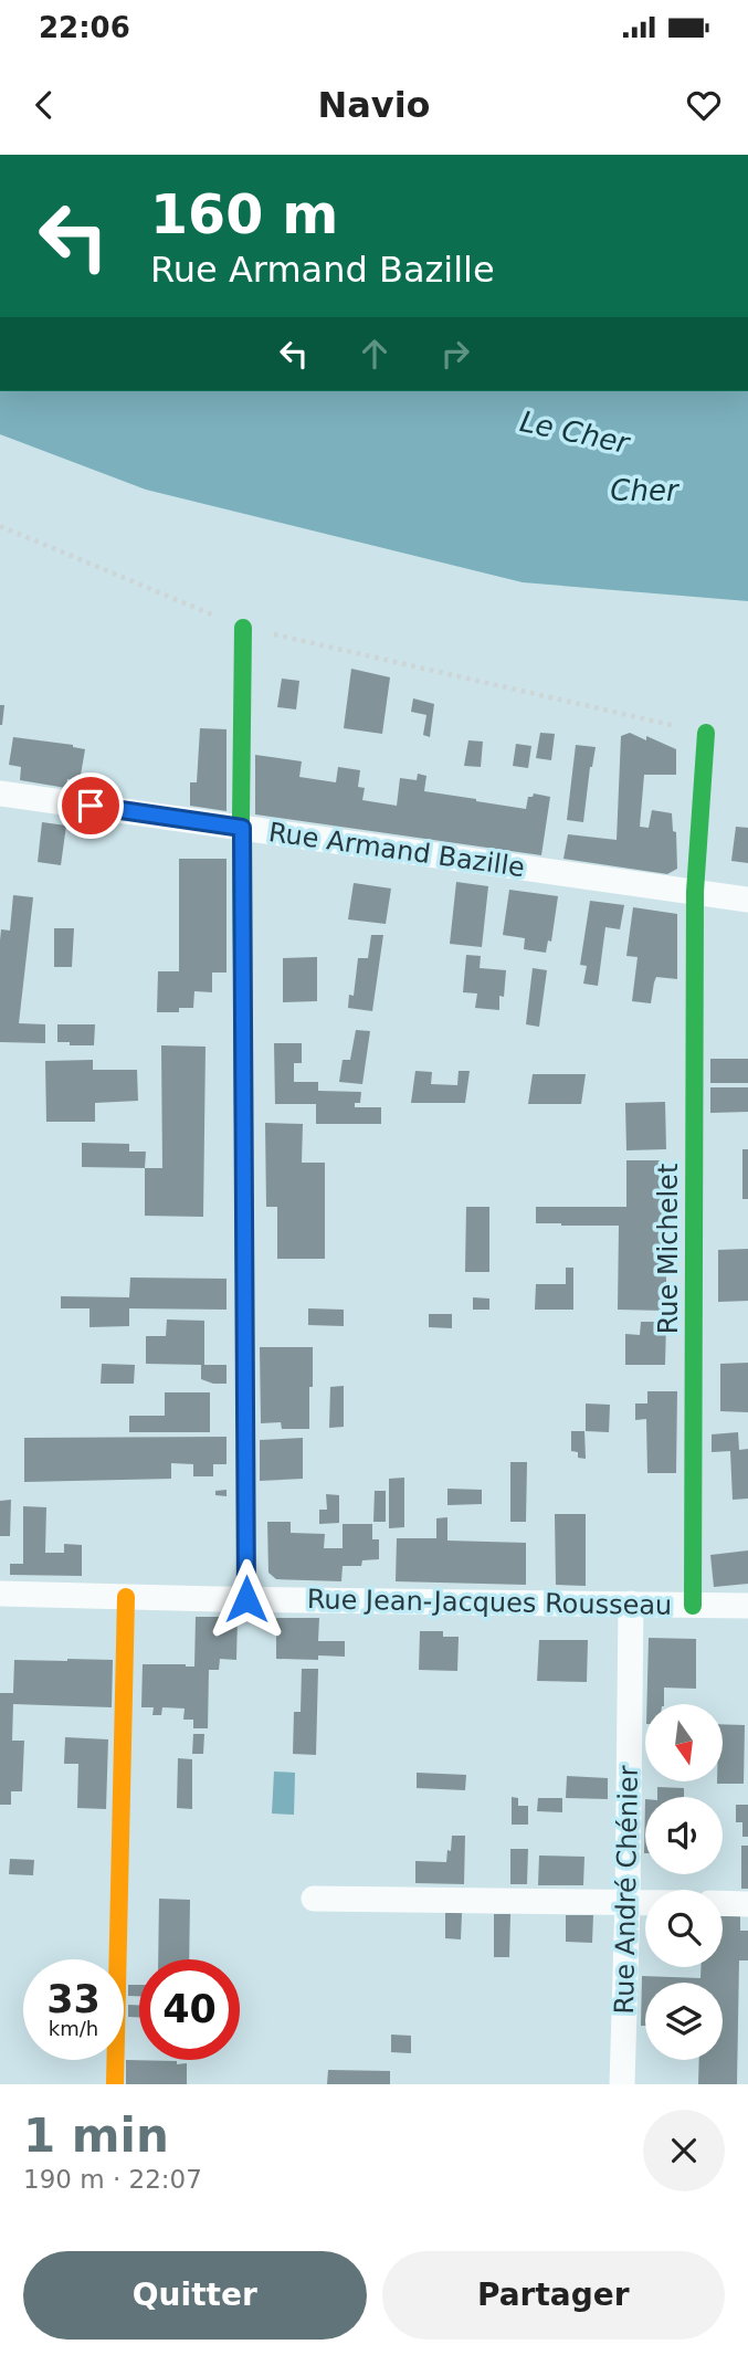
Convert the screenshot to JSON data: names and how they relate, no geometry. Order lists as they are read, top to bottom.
{
  "streets": {
    "street": [
      "Rue Armand Bazille",
      "Rue Michelet",
      "Rue Jean-Jacques Rousseau",
      "Rue André Chénier"
    ]
  },
  "crossings": [
    ["Rue Armand Bazille", "Rue Michelet"],
    ["Rue Michelet", "Rue Jean-Jacques Rousseau"],
    ["Rue Jean-Jacques Rousseau", "Rue André Chénier"]
  ],
  "water": ["Le Cher", "Cher"],
  "north": "bottom",
  "page": {
    "status": "22:06",
    "header": "Navio",
    "turn": ["160 m", "Rue Armand Bazille"],
    "speed": "33 km/h",
    "limit": "40",
    "heading": ["1 min", "190 m · 22:07"],
    "buttons": ["Quitter", "Partager"]
  }
}
